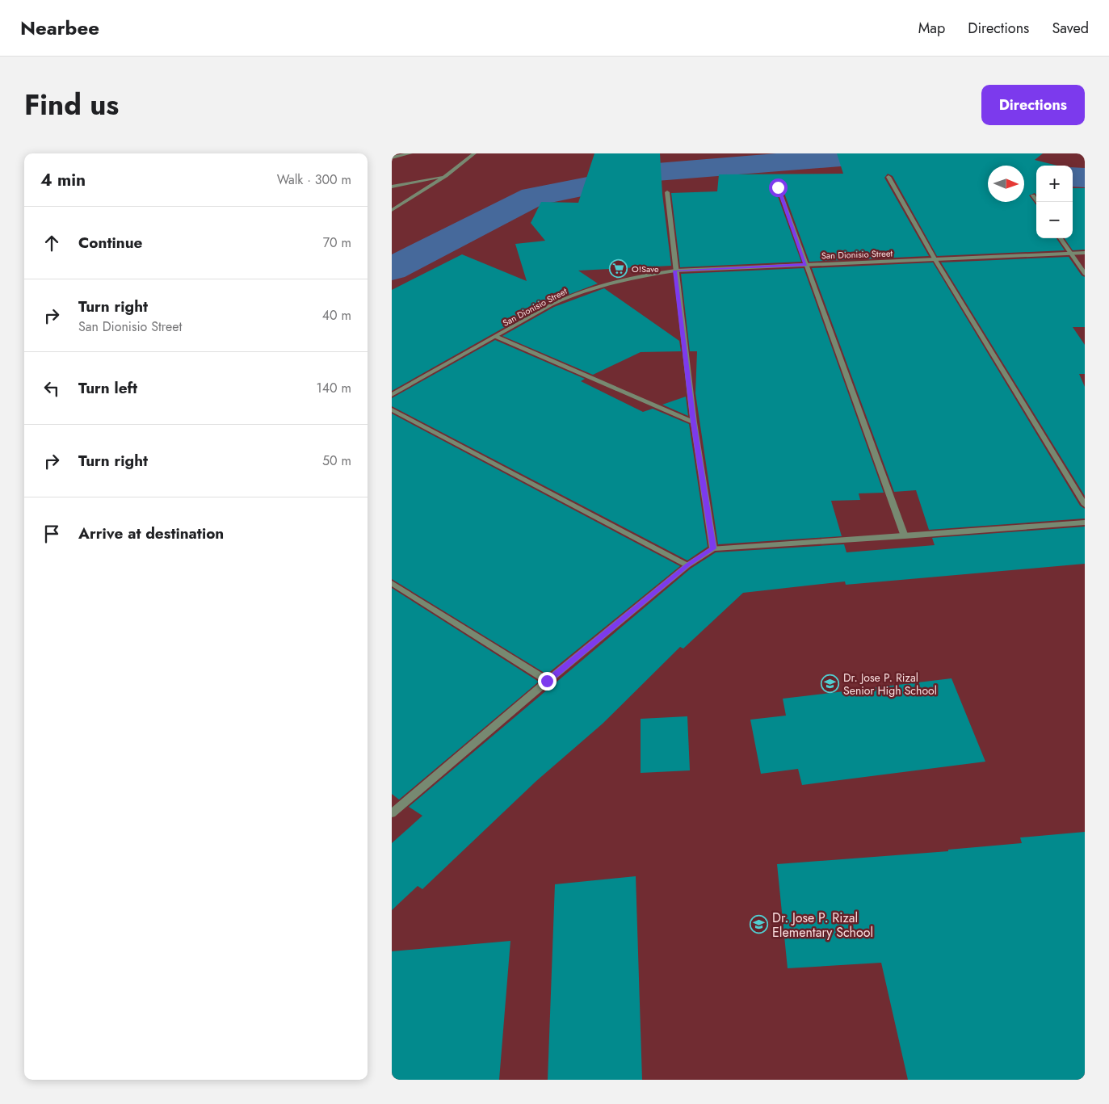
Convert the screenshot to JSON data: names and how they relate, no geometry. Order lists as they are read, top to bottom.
{
  "streets": {
    "street": ["San Dionisio Street"]
  },
  "places": {
    "supermarket": ["O!Save"],
    "school or university": ["Dr. Jose P. Rizal Senior High School", "Dr. Jose P. Rizal Elementary School"]
  },
  "north": "right",
  "page": {
    "header": "Nearbee",
    "nav": ["Map", "Directions", "Saved"],
    "title": "Find us",
    "buttons": "Directions",
    "heading": ["4 min", "Walk · 300 m"],
    "map_buttons": ["+", "−"],
    "list": [
      ["Continue", "70 m"],
      ["Turn right", "San Dionisio Street", "40 m"],
      ["Turn left", "140 m"],
      ["Turn right", "50 m"],
      "Arrive at destination"
    ]
  }
}
